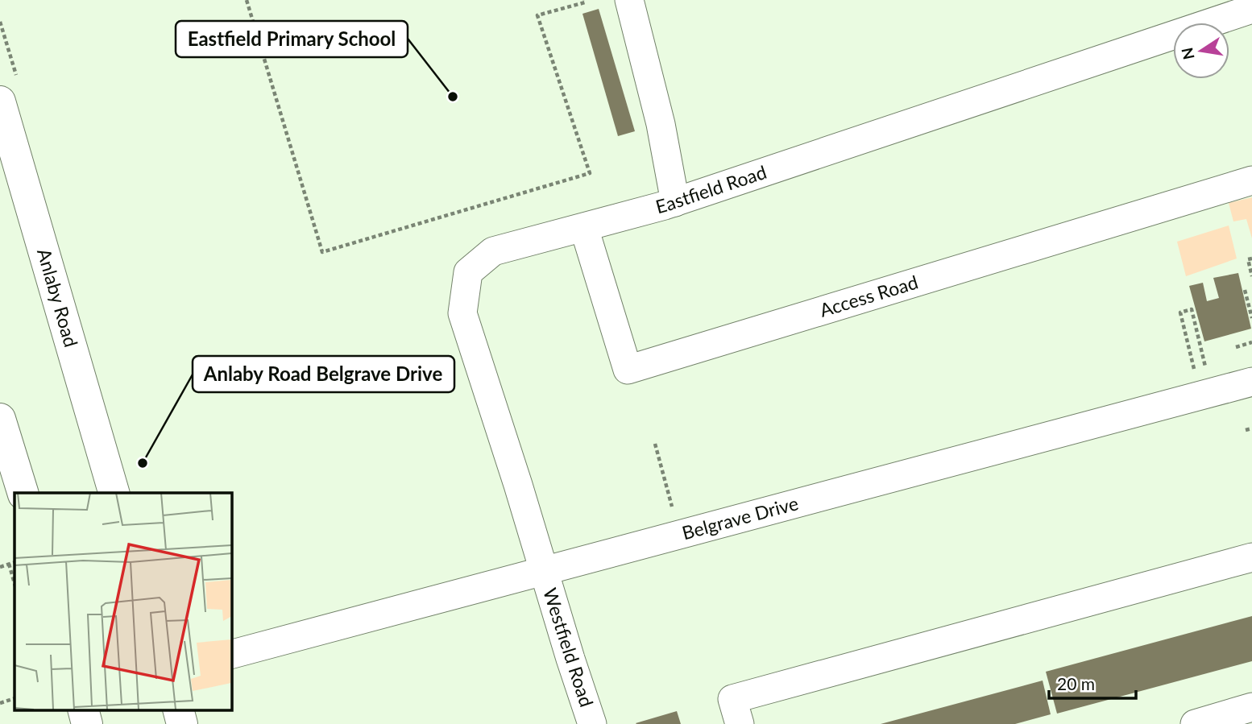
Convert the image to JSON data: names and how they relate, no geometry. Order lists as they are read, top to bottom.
{
  "streets": {
    "main road": ["Anlaby Road"],
    "street": [
      "Eastfield Road",
      "Access Road",
      "Belgrave Drive",
      "Westfield Road"
    ]
  },
  "crossings": [
    ["Eastfield Road", "Access Road"],
    ["Eastfield Road", "Belgrave Drive"],
    ["Eastfield Road", "Westfield Road"],
    ["Belgrave Drive", "Westfield Road"]
  ],
  "places": ["Eastfield Primary School", "Anlaby Road Belgrave Drive"],
  "scale_bar": "20 m",
  "north": "left"
}
